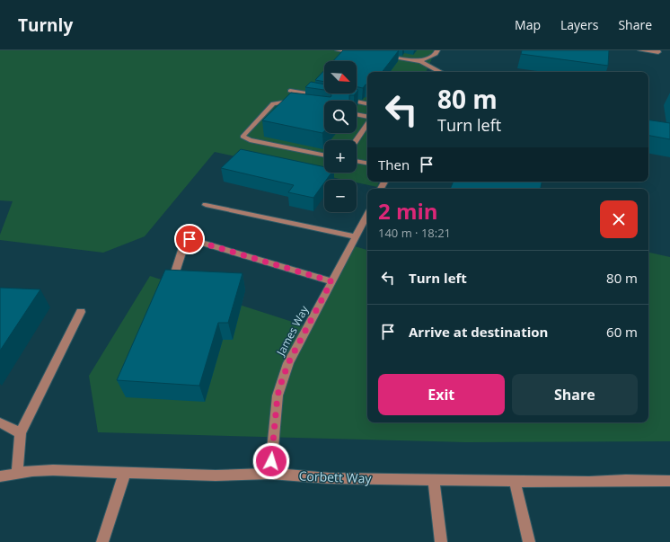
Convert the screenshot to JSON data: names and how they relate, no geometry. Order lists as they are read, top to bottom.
{
  "streets": {
    "street": ["James Way", "Corbett Way"]
  },
  "crossings": [
    ["James Way", "Corbett Way"]
  ],
  "north": "bottom right",
  "page": {
    "header": "Turnly",
    "nav": ["Map", "Layers", "Share"],
    "map_buttons": ["+", "−"],
    "turn": ["80 m", "Turn left"],
    "then": "Then",
    "heading": ["2 min", "140 m · 18:21"],
    "list": [
      {
        "name": "Turn left",
        "value": "80 m"
      },
      {
        "name": "Arrive at destination",
        "value": "60 m"
      }
    ],
    "buttons": ["Exit", "Share"]
  }
}
